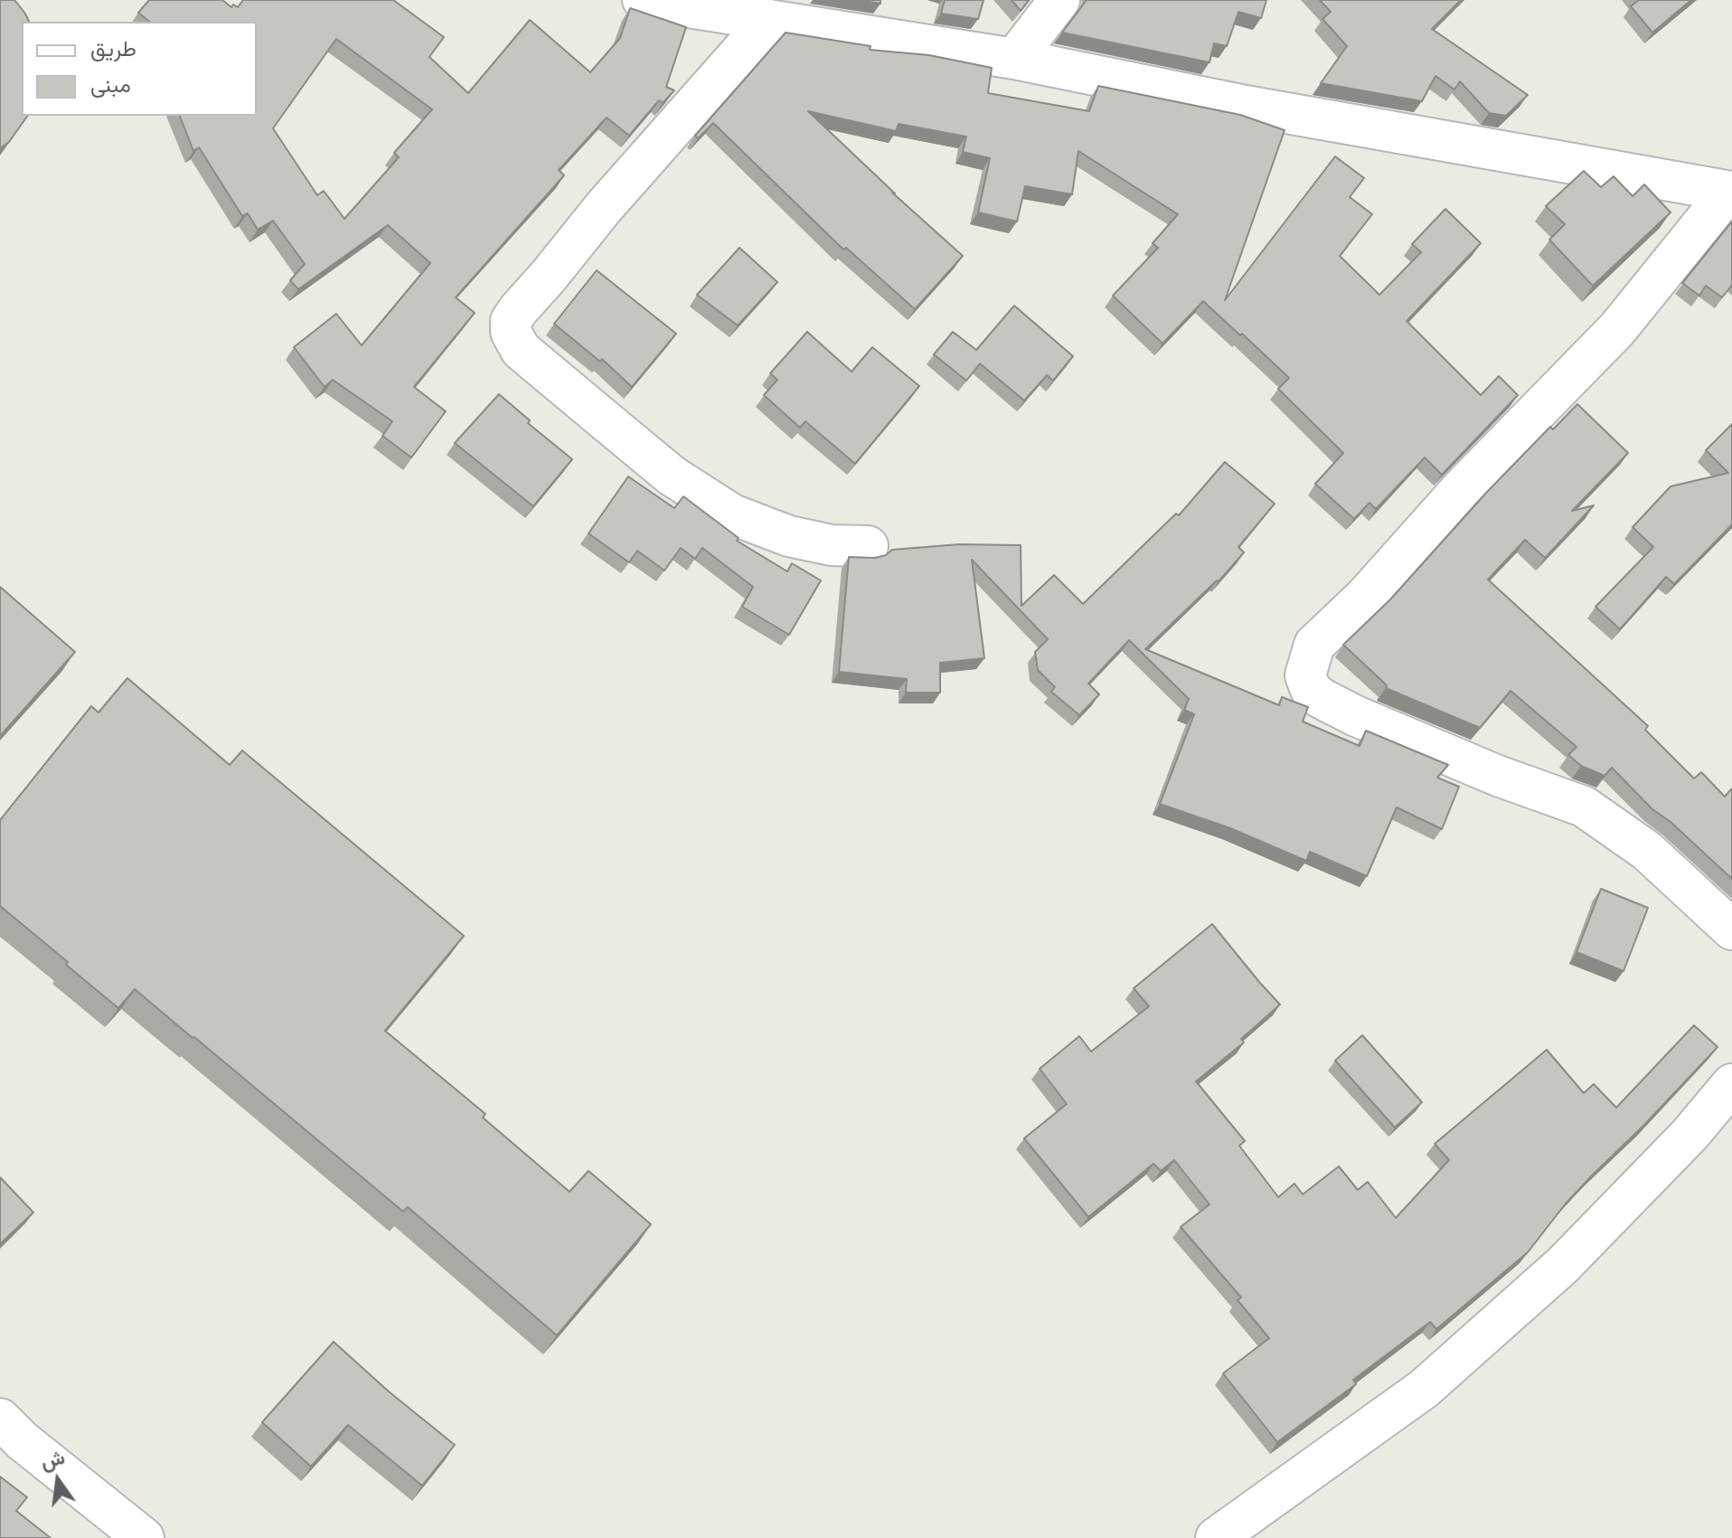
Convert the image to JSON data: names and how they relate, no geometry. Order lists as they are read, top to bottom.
{
  "legend": ["طريق", "مبنى"],
  "north": "top"
}
